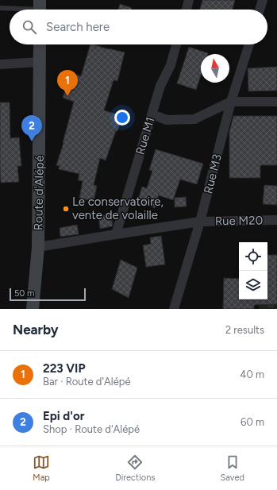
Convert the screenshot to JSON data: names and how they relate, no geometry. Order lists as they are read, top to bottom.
{
  "streets": {
    "main road": ["Route d'Alépé"],
    "street": ["Rue M1", "Rue M3", "Rue M20"]
  },
  "crossings": [
    ["Rue M1", "Rue M20"],
    ["Rue M3", "Rue M20"],
    ["Route d'Alépé", "Rue M20"]
  ],
  "places": ["Le conservatoire, vente de volaille"],
  "scale_bar": "50 m",
  "north": "top",
  "page": {
    "search": "Search here",
    "pins": ["1", "2"],
    "scale": "50 m",
    "heading": ["Nearby", "2 results"],
    "list": [
      {
        "mark": "1",
        "name": "223 VIP",
        "note": "Bar · Route d'Alépé",
        "value": "40 m"
      },
      {
        "mark": "2",
        "name": "Epi d'or",
        "note": "Shop · Route d'Alépé",
        "value": "60 m"
      }
    ],
    "nav": ["Map", "Directions", "Saved"]
  }
}
